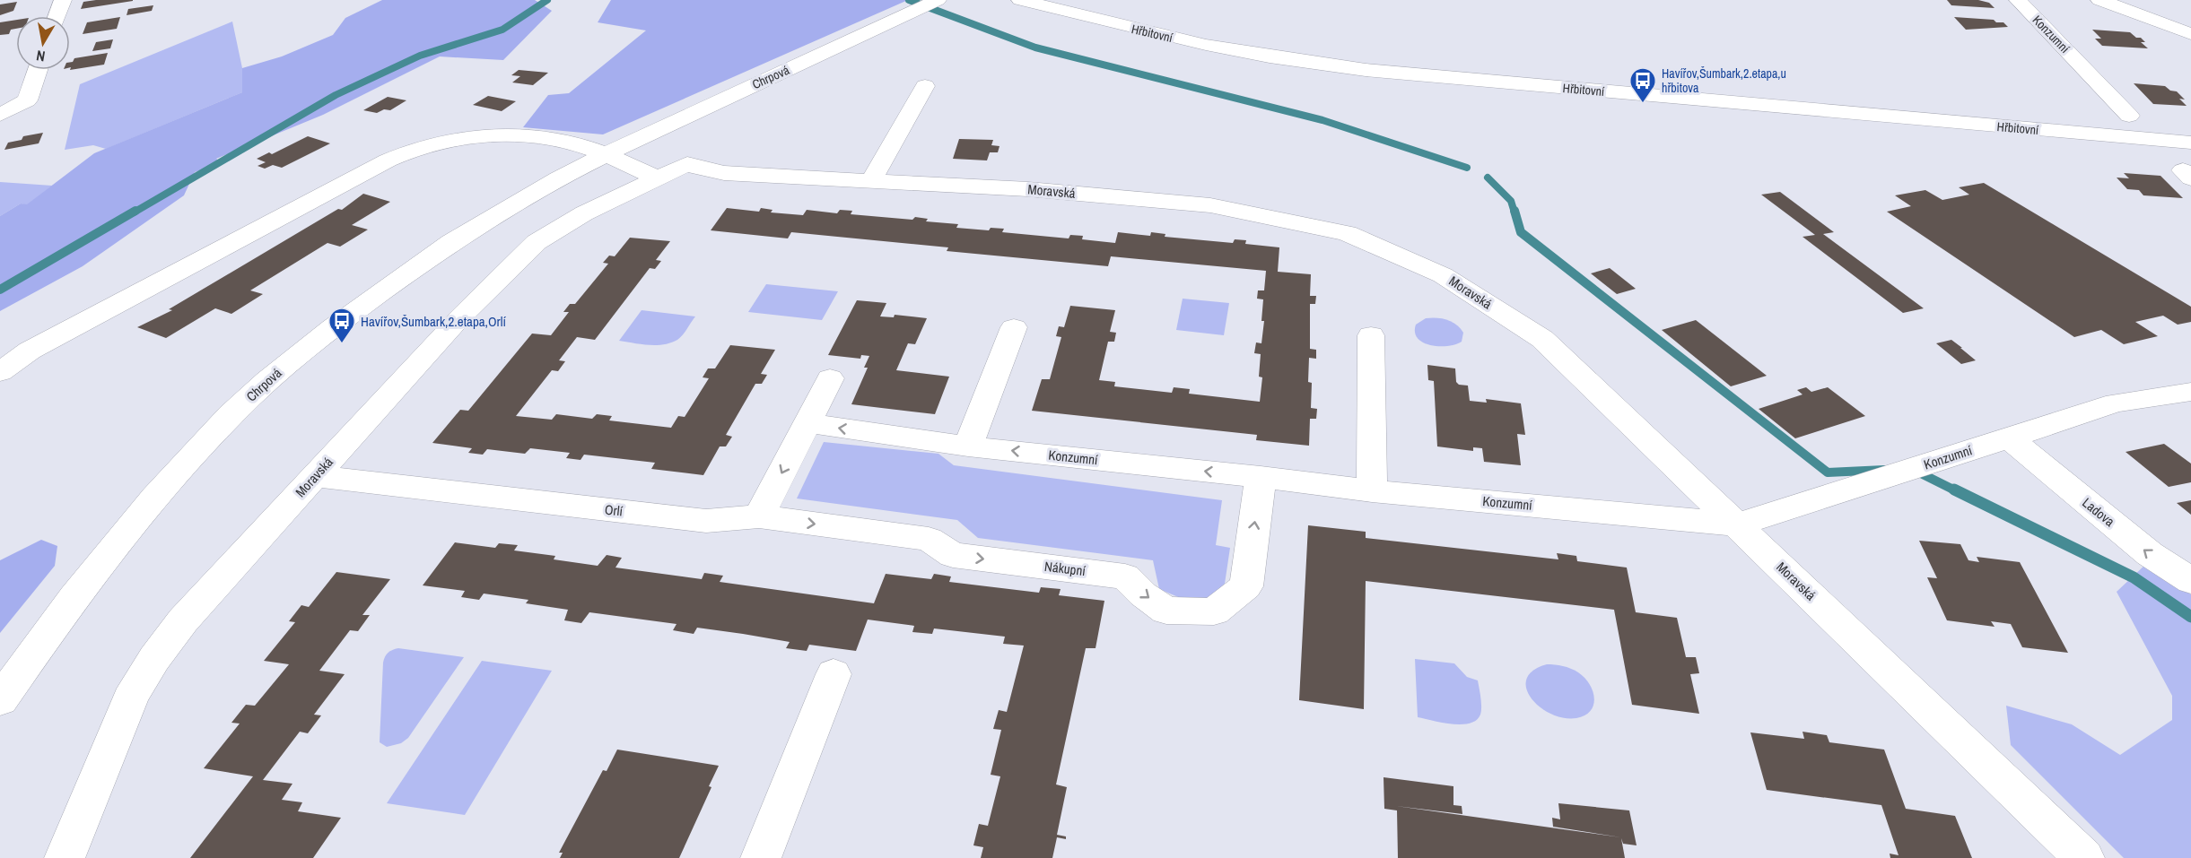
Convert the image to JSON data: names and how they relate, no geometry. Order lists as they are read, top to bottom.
{
  "streets": {
    "street": [
      "Hřbitovní",
      "Konzumní",
      "Chrpová",
      "Moravská",
      "Orlí",
      "Ladova",
      "Nákupní"
    ]
  },
  "crossings": [
    ["Konzumní", "Moravská"],
    ["Konzumní", "Ladova"],
    ["Konzumní", "Nákupní"],
    ["Moravská", "Orlí"],
    ["Orlí", "Nákupní"]
  ],
  "one_way": ["Ladova", "Nákupní"],
  "places": {
    "bus stop": ["Havířov,Šumbark,2.etapa,u hřbitova", "Havířov,Šumbark,2.etapa,Orlí"]
  },
  "north": "bottom"
}
